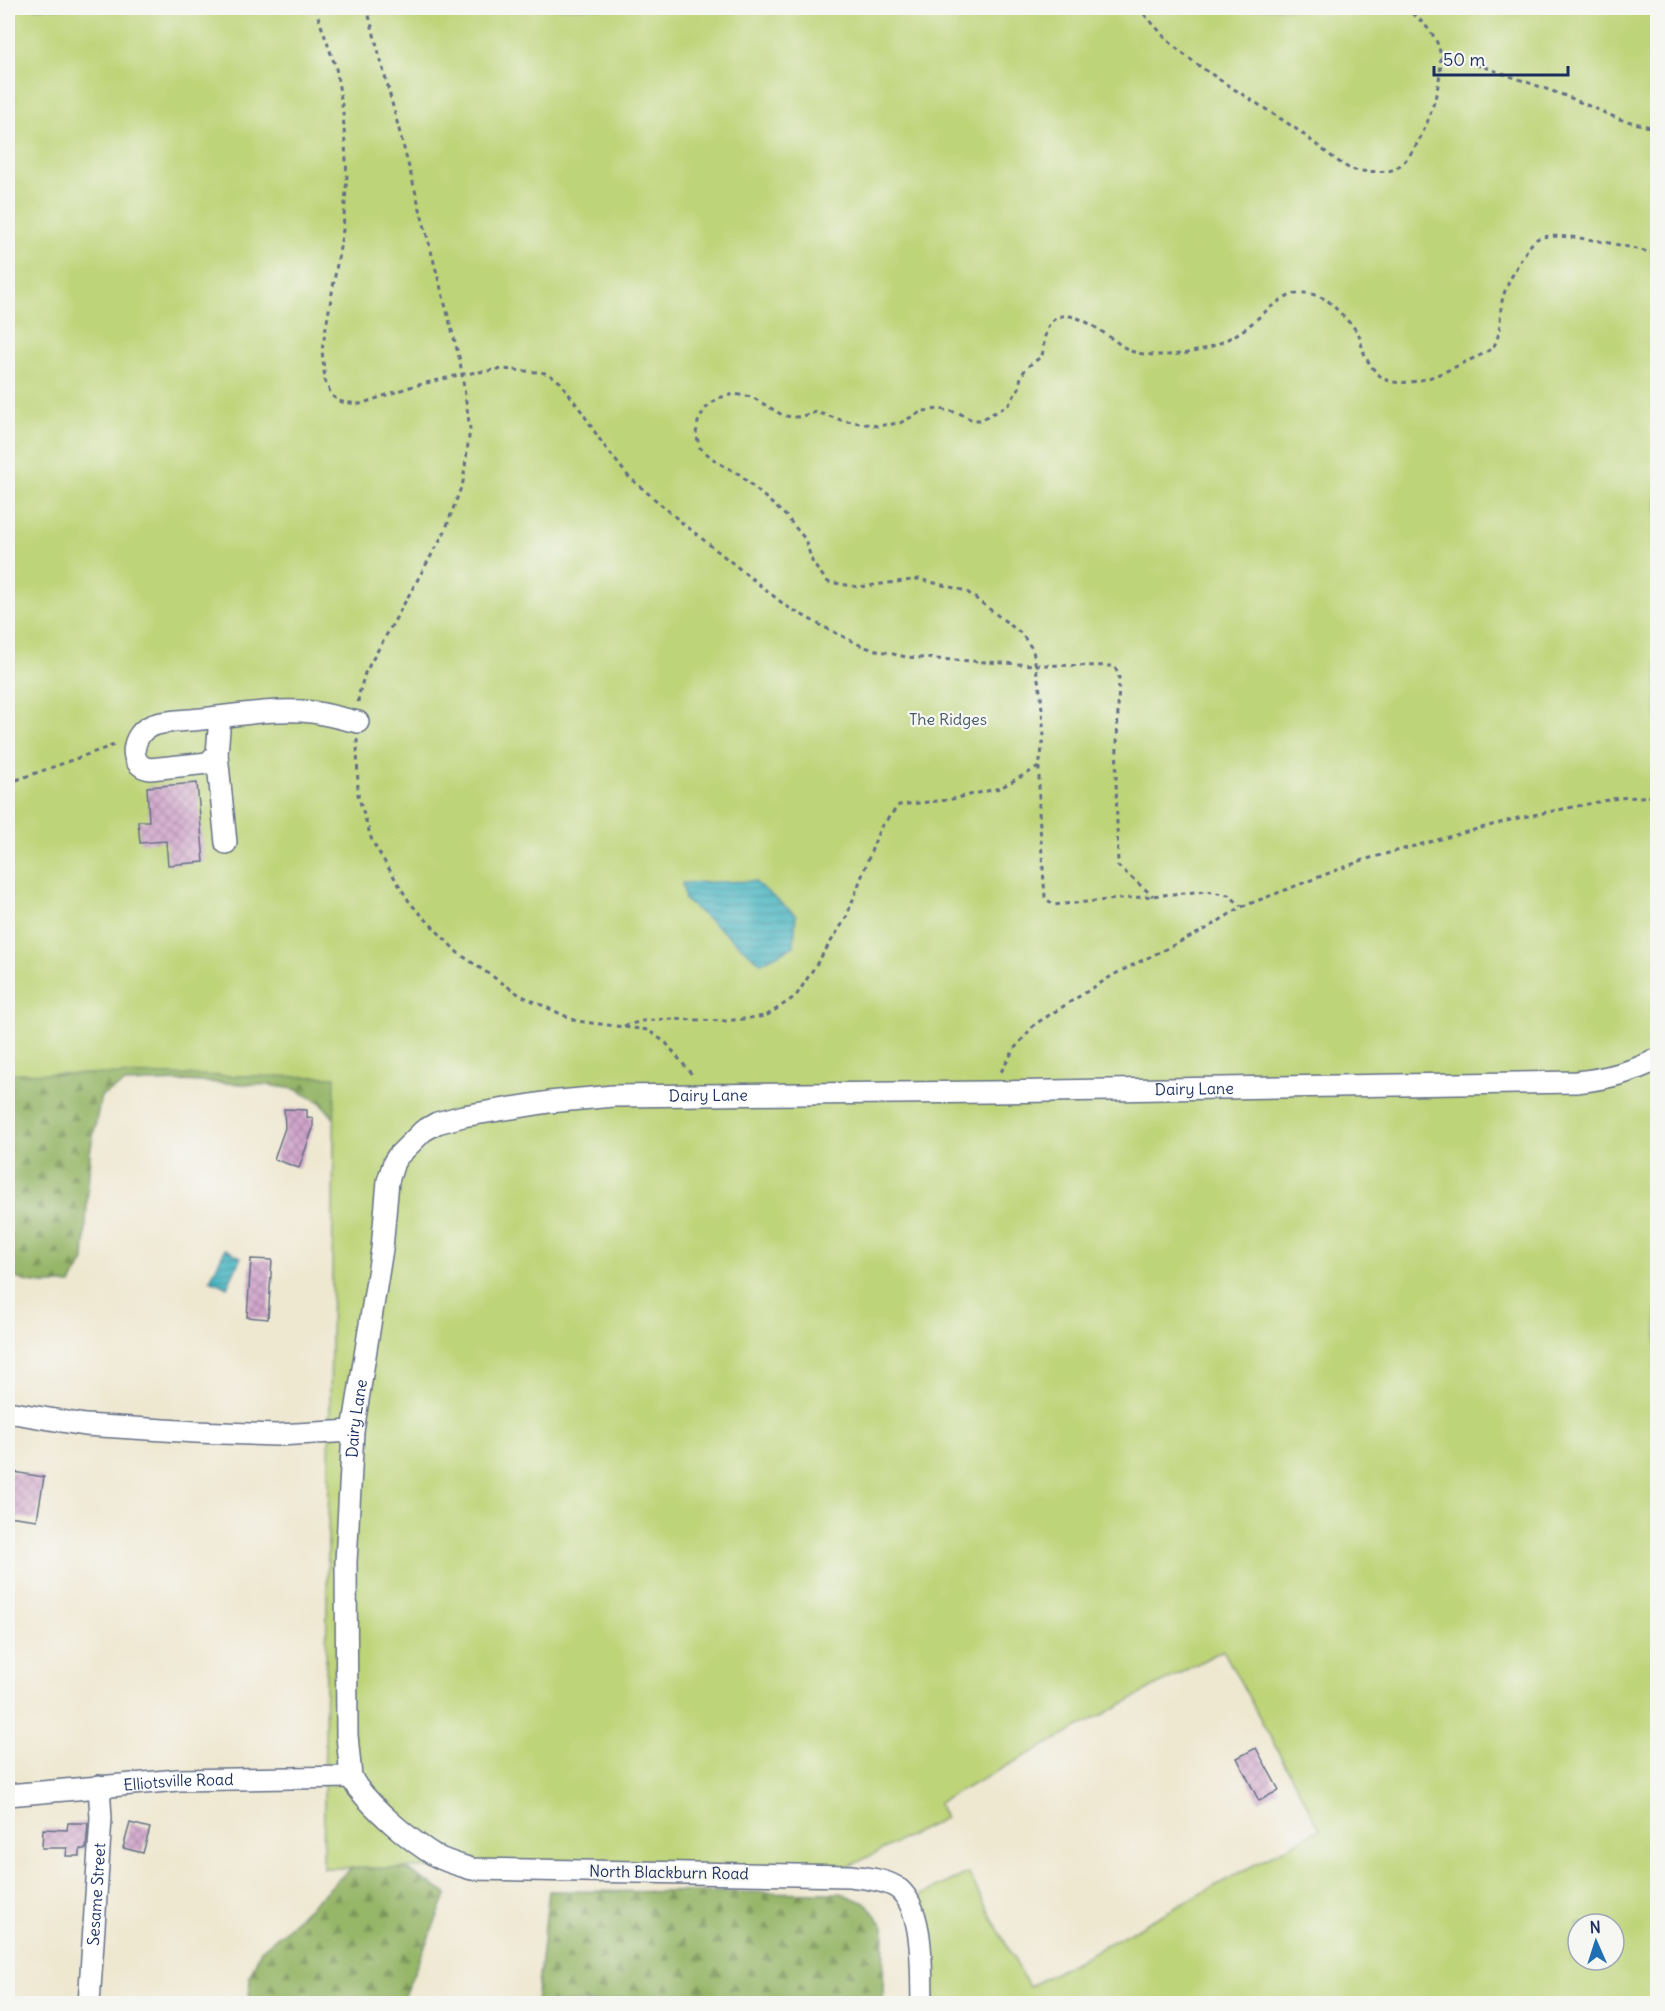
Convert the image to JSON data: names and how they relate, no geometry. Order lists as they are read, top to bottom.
{
  "streets": {
    "street": [
      "Dairy Lane",
      "Elliotsville Road",
      "North Blackburn Road",
      "Sesame Street"
    ]
  },
  "crossings": [
    ["Dairy Lane", "Elliotsville Road"],
    ["Dairy Lane", "North Blackburn Road"],
    ["Elliotsville Road", "North Blackburn Road"],
    ["Elliotsville Road", "Sesame Street"]
  ],
  "parks": ["The Ridges"],
  "scale_bar": "50 m",
  "north": "top"
}
